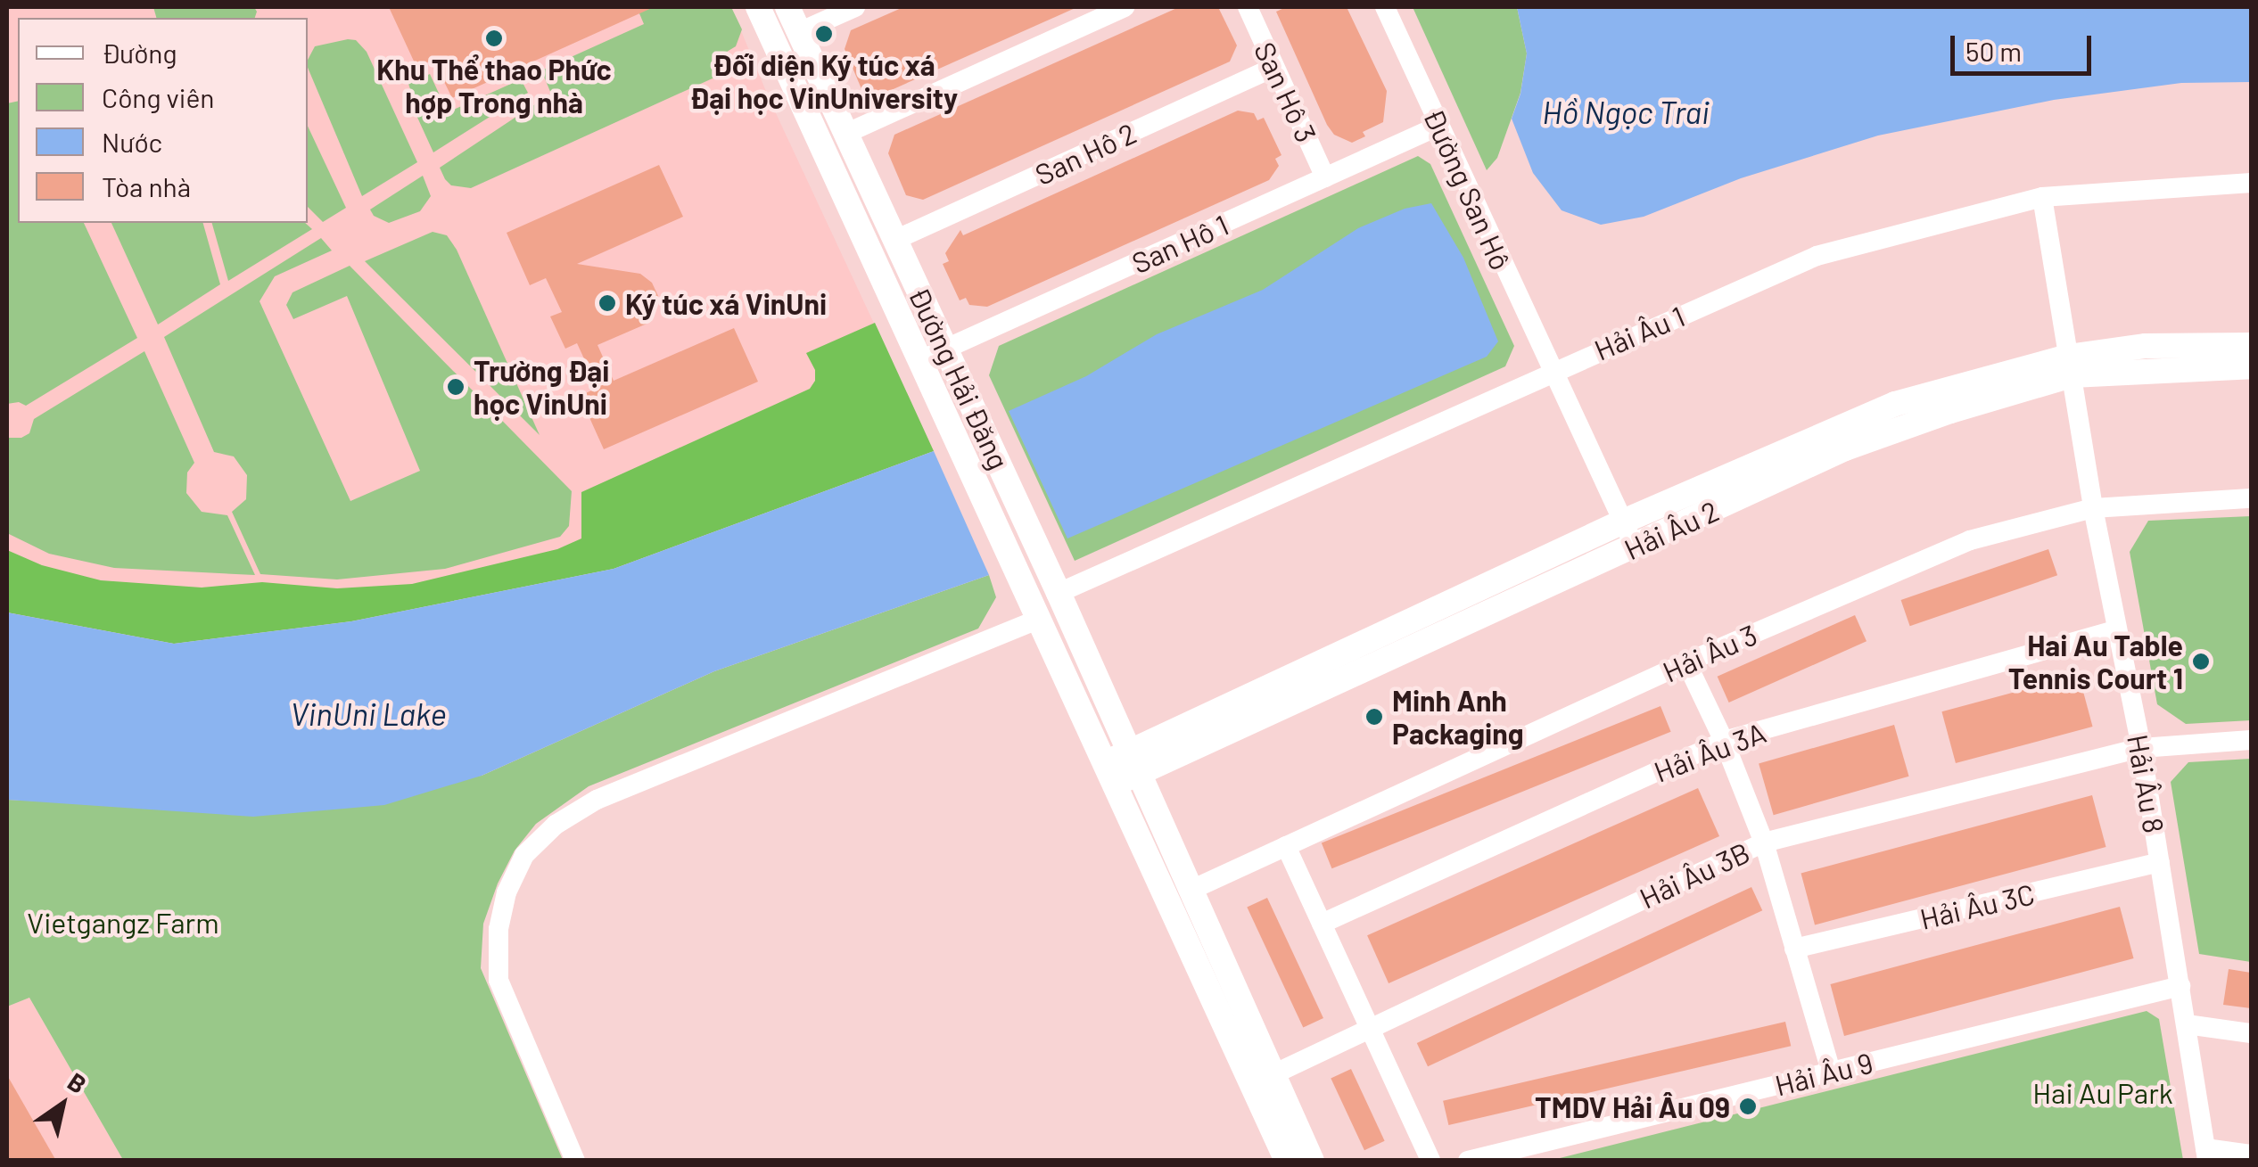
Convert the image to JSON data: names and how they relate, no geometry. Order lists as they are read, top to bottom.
{
  "streets": {
    "street": [
      "San Hô 3",
      "San Hô 2",
      "Đường San Hô",
      "San Hô 1",
      "Hải Âu 1",
      "Đường Hải Đăng",
      "Hải Âu 2",
      "Hải Âu 3",
      "Hải Âu 3A",
      "Hải Âu 8",
      "Hải Âu 3B",
      "Hải Âu 3C",
      "Hải Âu 9"
    ]
  },
  "crossings": [
    ["San Hô 3", "San Hô 2"],
    ["San Hô 3", "San Hô 1"],
    ["San Hô 2", "Đường Hải Đăng"],
    ["Đường San Hô", "San Hô 1"],
    ["Đường San Hô", "Hải Âu 1"],
    ["Đường San Hô", "Hải Âu 2"],
    ["San Hô 1", "Đường Hải Đăng"],
    ["Hải Âu 1", "Đường Hải Đăng"],
    ["Hải Âu 1", "Hải Âu 8"],
    ["Đường Hải Đăng", "Hải Âu 2"],
    ["Hải Âu 2", "Hải Âu 8"],
    ["Hải Âu 3", "Hải Âu 8"],
    ["Hải Âu 3A", "Hải Âu 8"],
    ["Hải Âu 8", "Hải Âu 3B"],
    ["Hải Âu 8", "Hải Âu 3C"],
    ["Hải Âu 8", "Hải Âu 9"]
  ],
  "water": ["Hồ Ngọc Trai", "VinUni Lake"],
  "parks": ["Vietgangz Farm", "Hai Au Park"],
  "places": [
    "Đối diện Ký túc xá Đại học VinUniversity",
    "Khu Thể thao Phức hợp Trong nhà",
    "Ký túc xá VinUni",
    "Trường Đại học VinUni",
    "Hai Au Table Tennis Court 1",
    "Minh Anh Packaging",
    "TMDV Hải Âu 09"
  ],
  "legend": [
    "Đường",
    "Công viên",
    "Nước",
    "Tòa nhà"
  ],
  "scale_bar": "50 m",
  "north": "top right"
}
